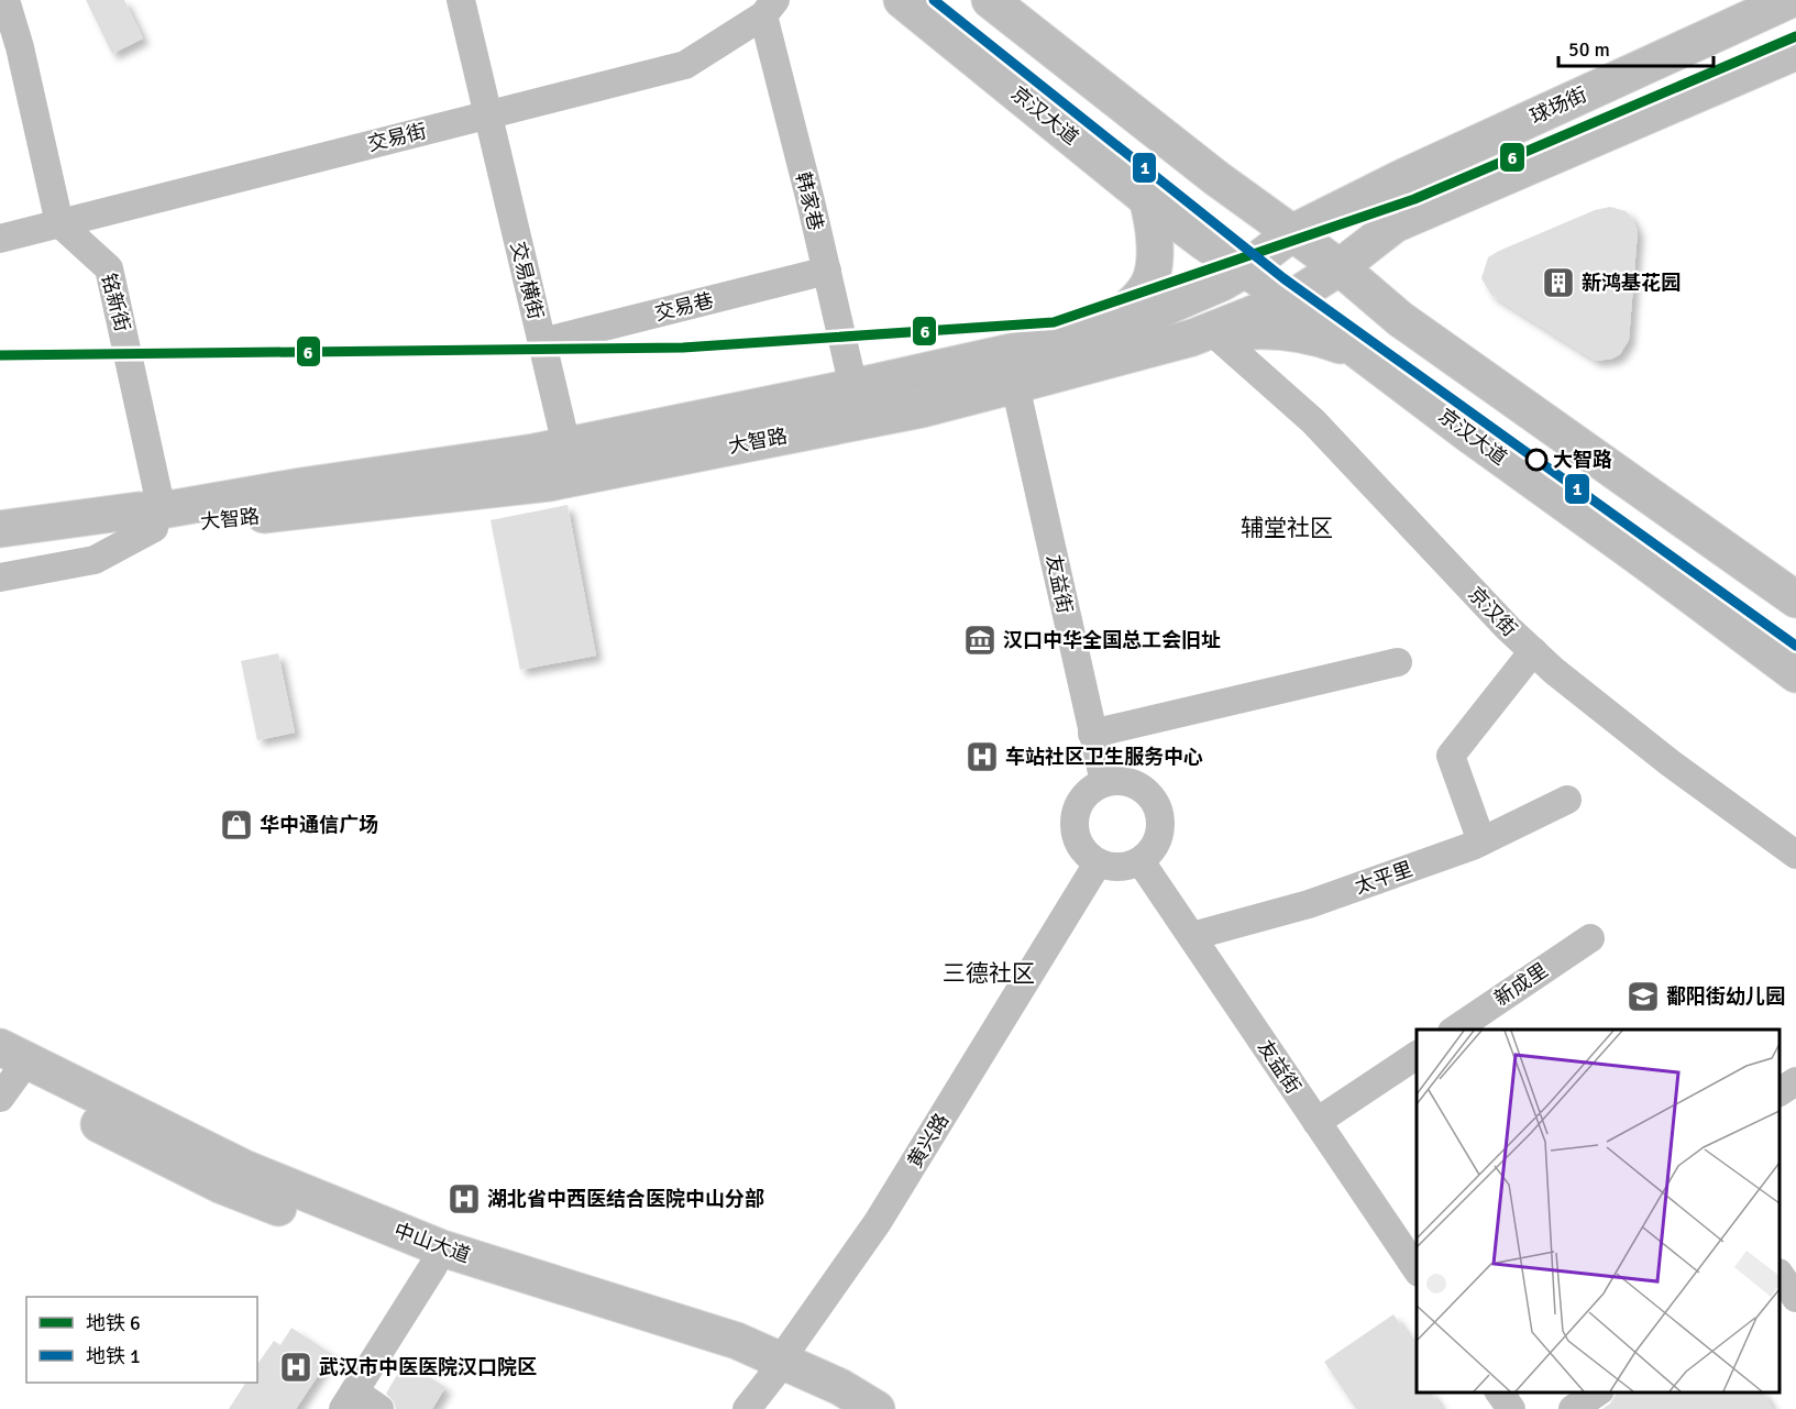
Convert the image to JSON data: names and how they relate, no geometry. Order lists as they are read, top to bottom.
{
  "streets": {
    "main road": [
      "球场街",
      "京汉大道",
      "大智路",
      "中山大道"
    ],
    "street": [
      "交易街",
      "韩家巷",
      "交易横街",
      "铭新街",
      "交易巷",
      "友益街",
      "京汉街",
      "太平里",
      "新成里",
      "黄兴路"
    ]
  },
  "crossings": [
    ["球场街", "大智路"],
    ["京汉大道", "大智路"],
    ["交易街", "韩家巷"],
    ["交易街", "交易横街"],
    ["交易街", "铭新街"],
    ["韩家巷", "交易巷"],
    ["韩家巷", "大智路"],
    ["交易横街", "交易巷"],
    ["交易横街", "大智路"],
    ["铭新街", "大智路"],
    ["大智路", "友益街"],
    ["友益街", "太平里"],
    ["友益街", "黄兴路"],
    ["黄兴路", "中山大道"]
  ],
  "districts": ["辅堂社区", "三德社区"],
  "places": {
    "building": ["新鸿基花园"],
    "other": ["大智路"],
    "museum": ["汉口中华全国总工会旧址"],
    "hospital": ["车站社区卫生服务中心", "湖北省中西医结合医院中山分部", "武汉市中医医院汉口院区"],
    "shop": ["华中通信广场"],
    "school or university": ["鄱阳街幼儿园"]
  },
  "lines": ["metro line 1", "metro line 6"],
  "legend": ["地铁 6", "地铁 1"],
  "scale_bar": "50 m"
}
